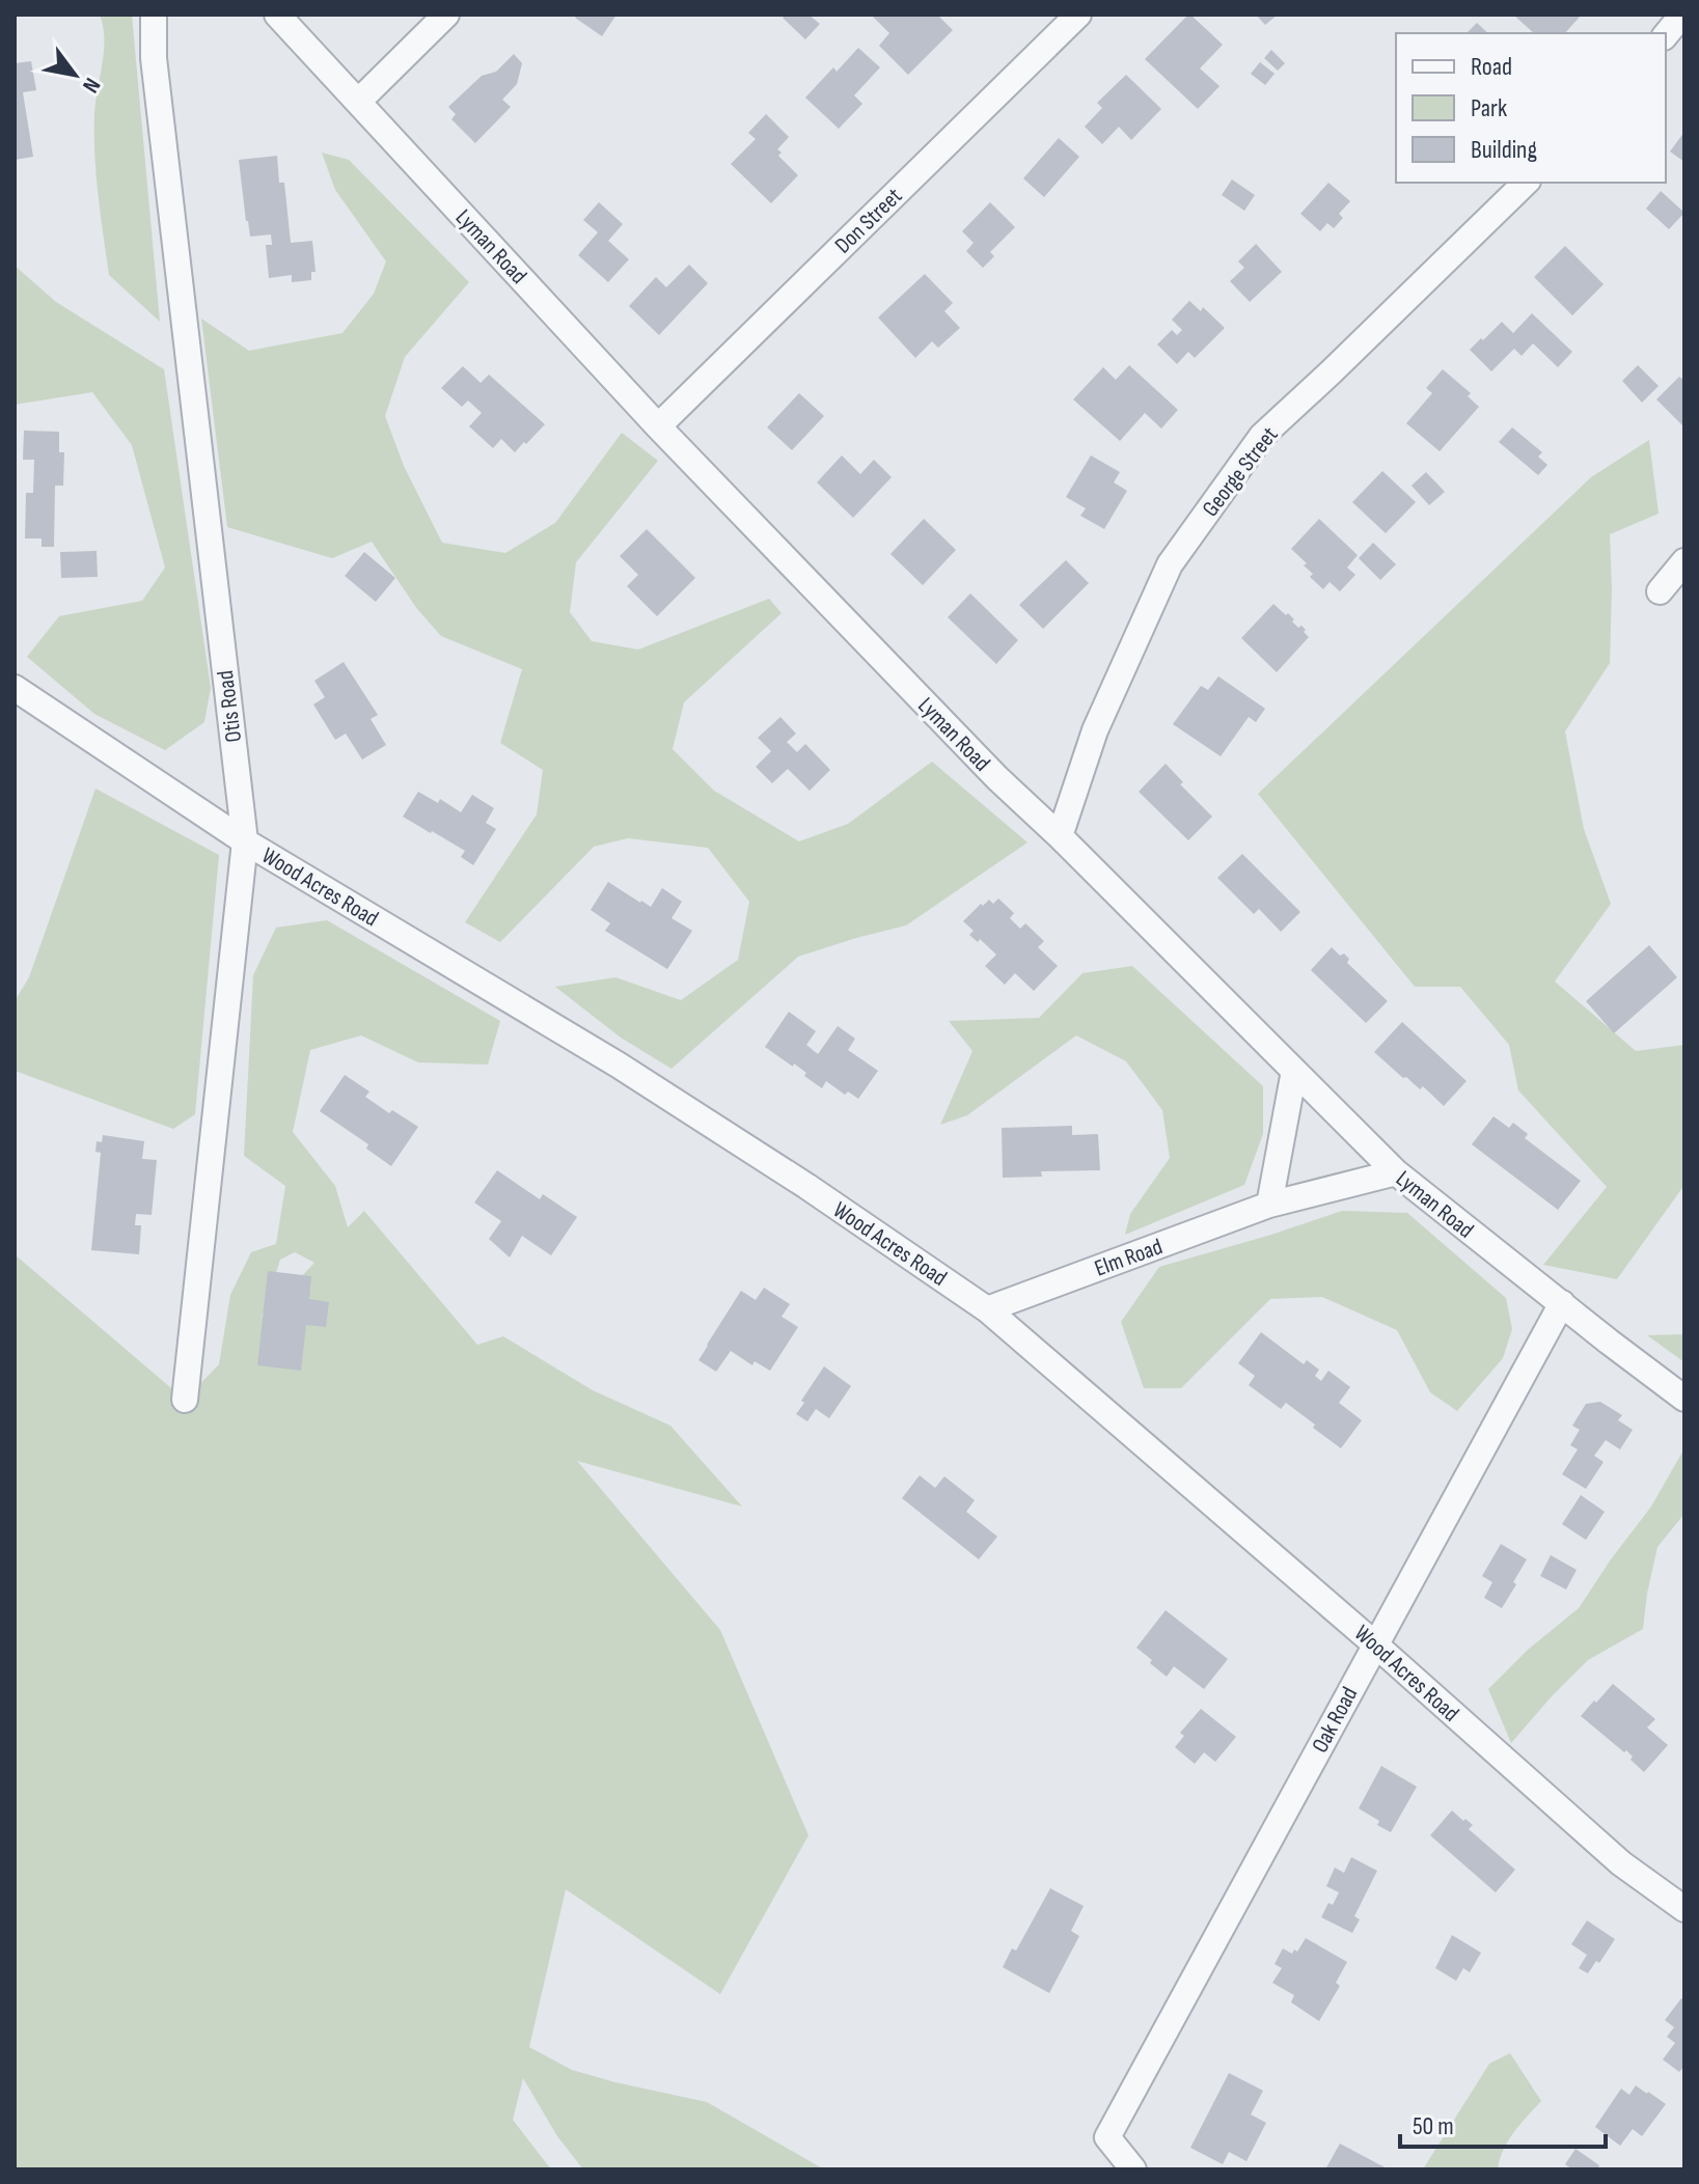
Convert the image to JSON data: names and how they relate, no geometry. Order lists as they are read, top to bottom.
{
  "streets": {
    "street": [
      "Don Street",
      "Lyman Road",
      "George Street",
      "Otis Road",
      "Wood Acres Road",
      "Elm Road",
      "Oak Road"
    ]
  },
  "crossings": [
    ["Don Street", "Lyman Road"],
    ["Lyman Road", "George Street"],
    ["Lyman Road", "Elm Road"],
    ["Lyman Road", "Oak Road"],
    ["Otis Road", "Wood Acres Road"],
    ["Wood Acres Road", "Elm Road"],
    ["Wood Acres Road", "Oak Road"]
  ],
  "legend": ["Road", "Park", "Building"],
  "scale_bar": "50 m",
  "north": "bottom right"
}
